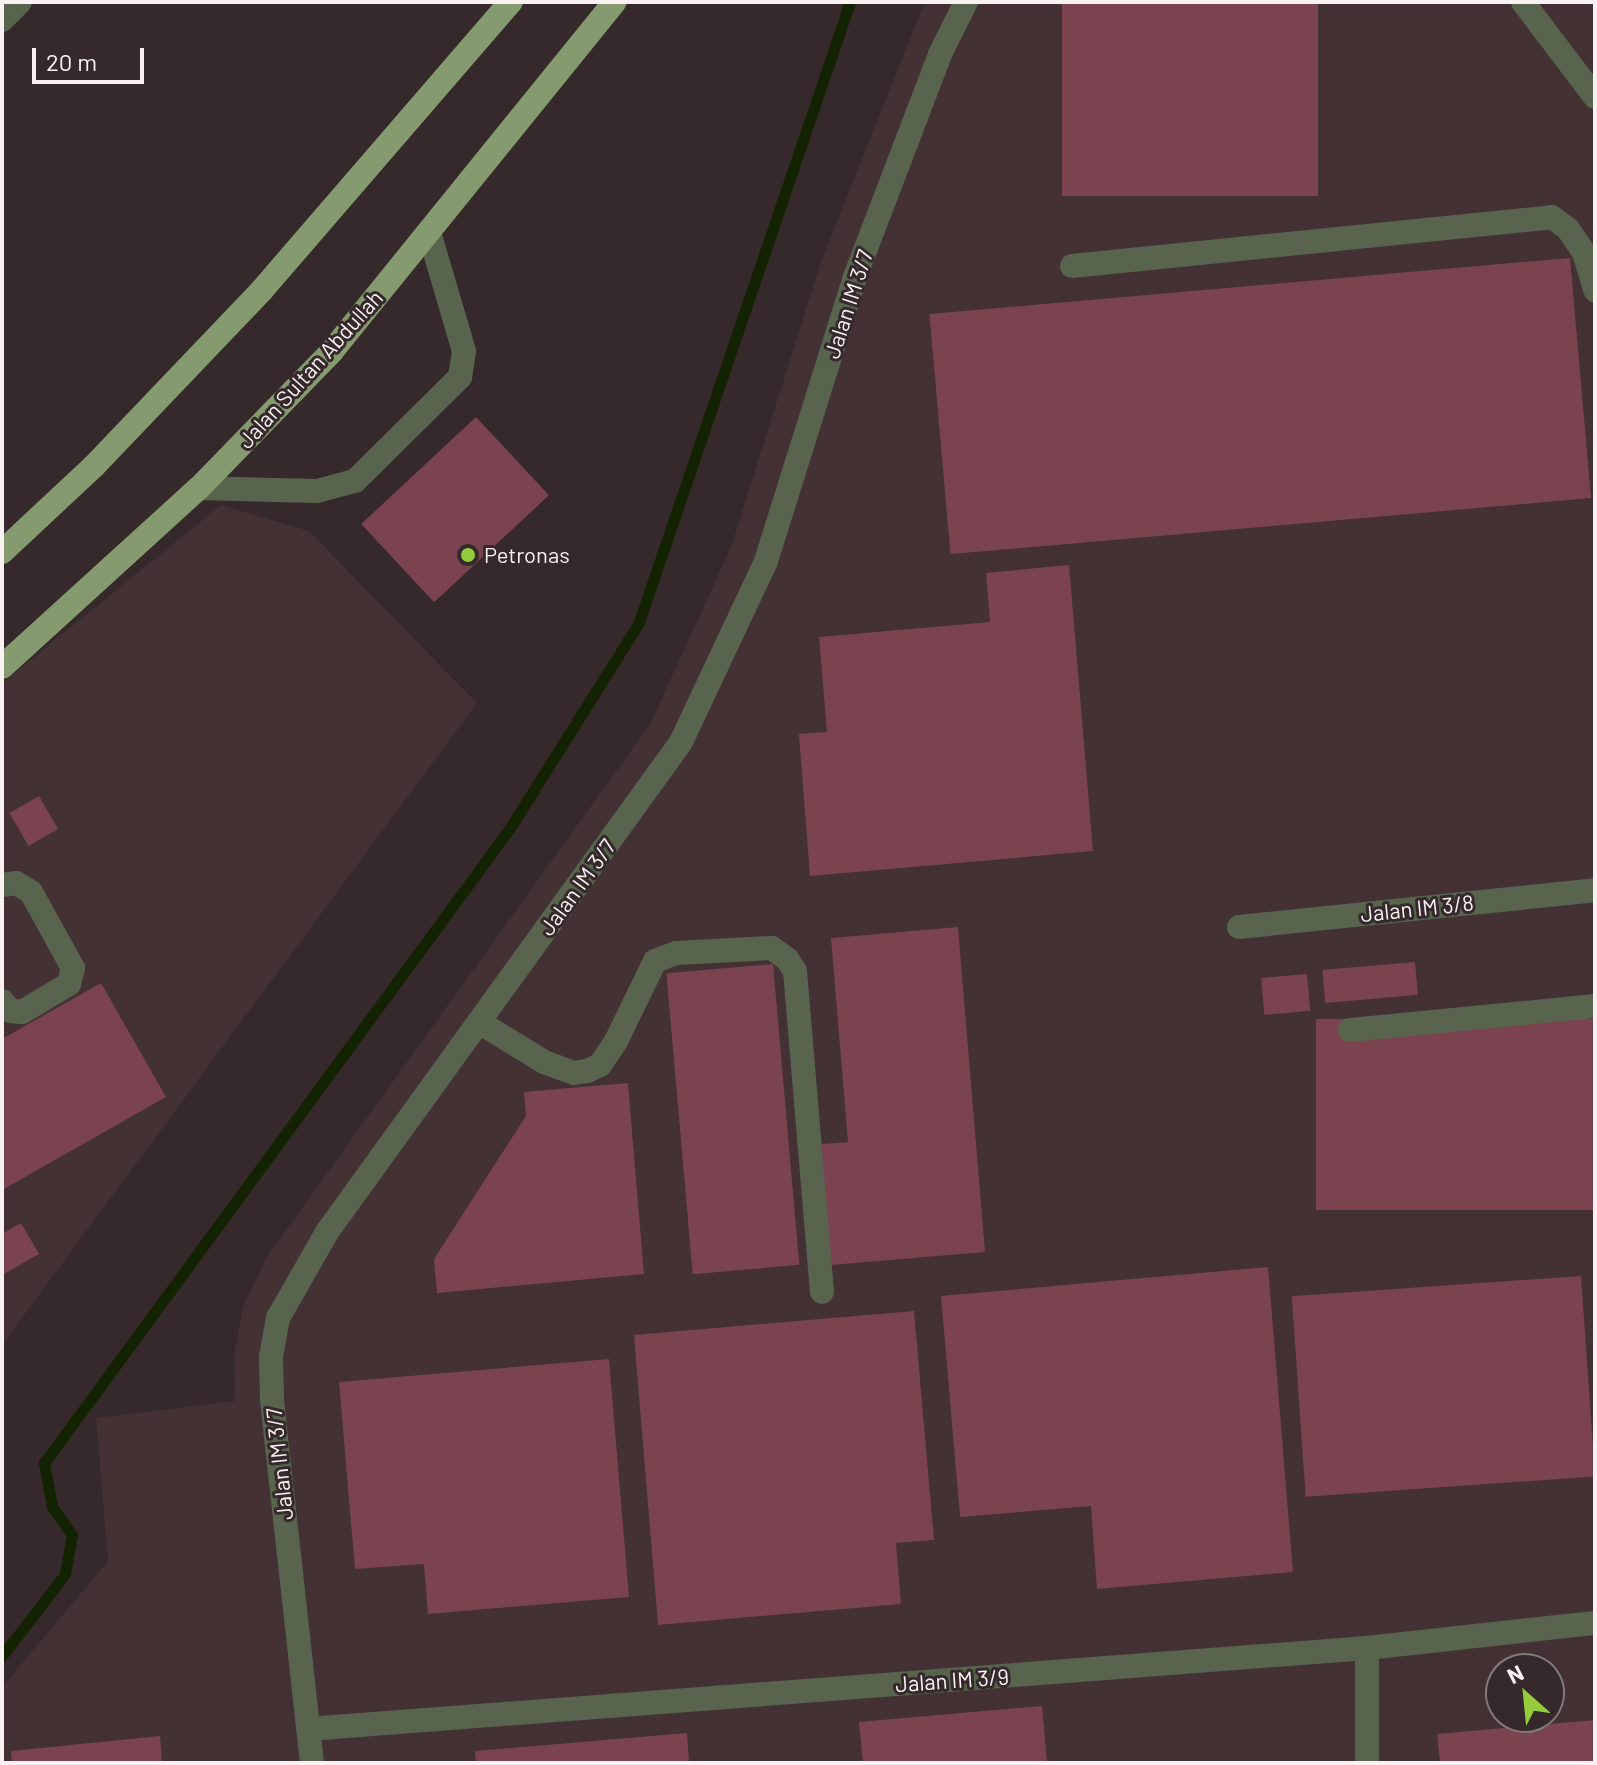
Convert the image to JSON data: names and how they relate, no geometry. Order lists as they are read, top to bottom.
{
  "streets": {
    "main road": ["Jalan Sultan Abdullah"],
    "street": ["Jalan IM 3/7", "Jalan IM 3/8", "Jalan IM 3/9"]
  },
  "crossings": [
    ["Jalan IM 3/7", "Jalan IM 3/9"]
  ],
  "places": ["Petronas"],
  "scale_bar": "20 m",
  "north": "top left"
}
